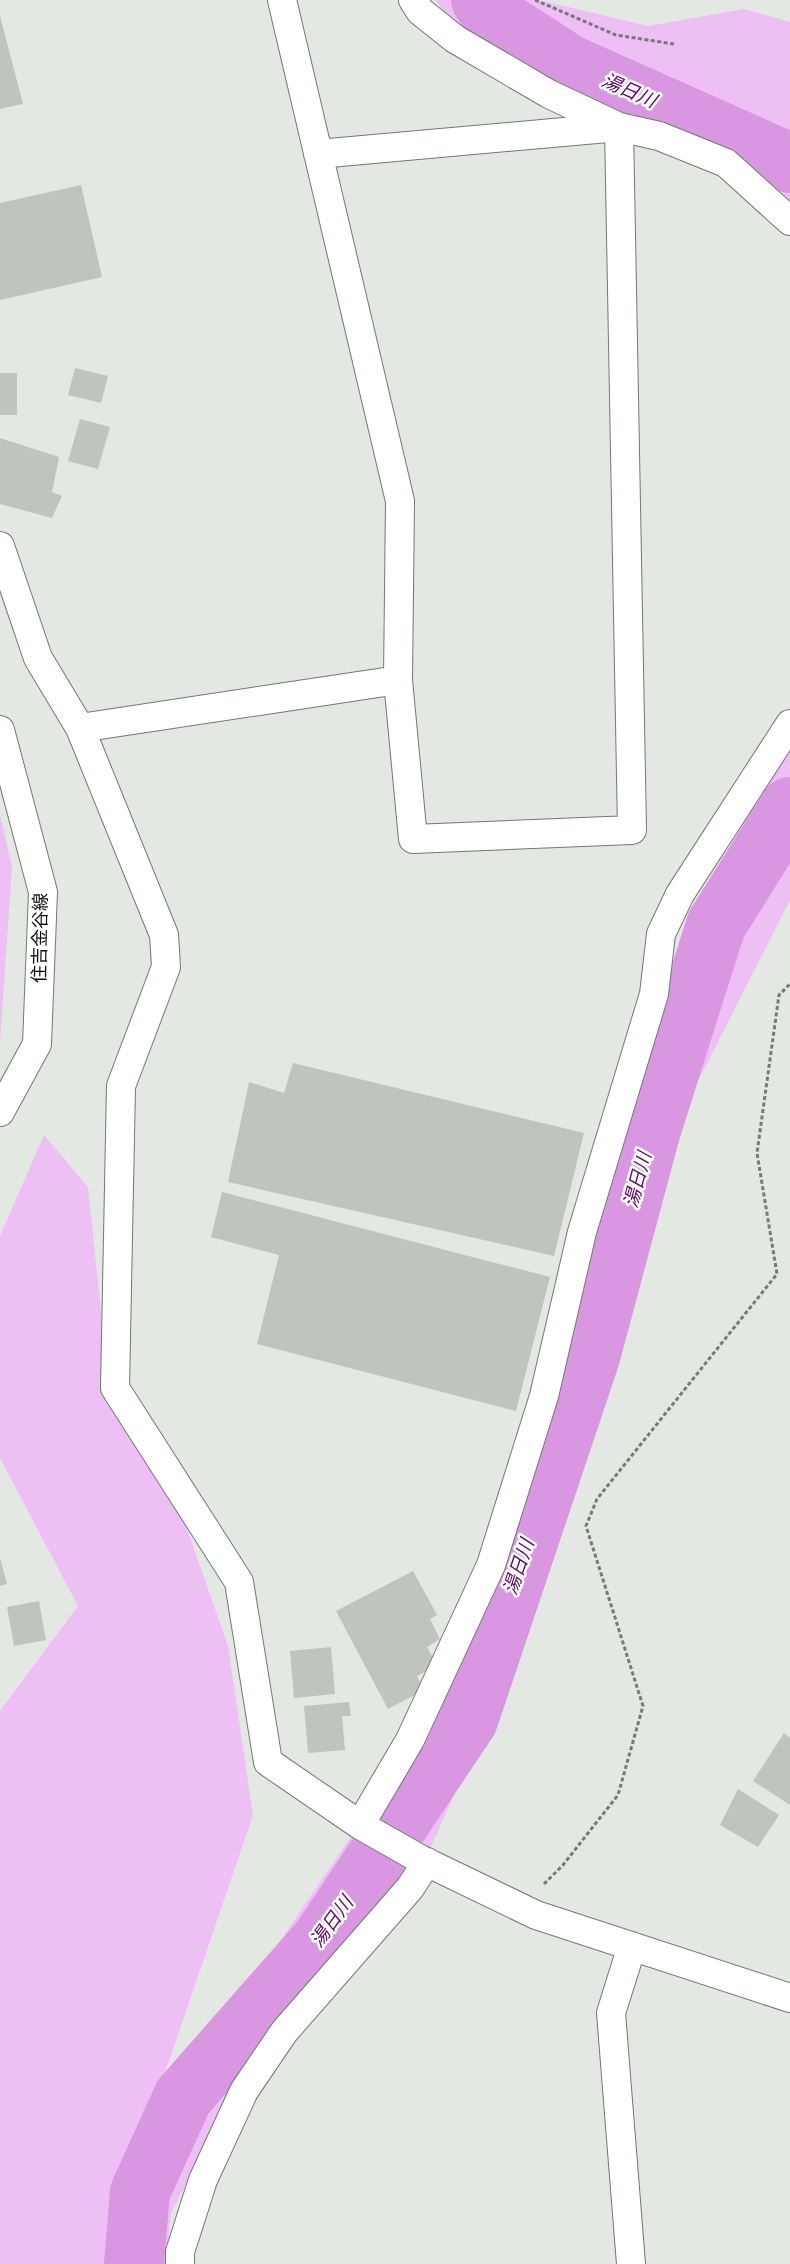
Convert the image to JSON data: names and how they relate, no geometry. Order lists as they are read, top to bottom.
{
  "streets": {
    "street": ["住吉金谷線"]
  },
  "water": ["湯日川"]
}
